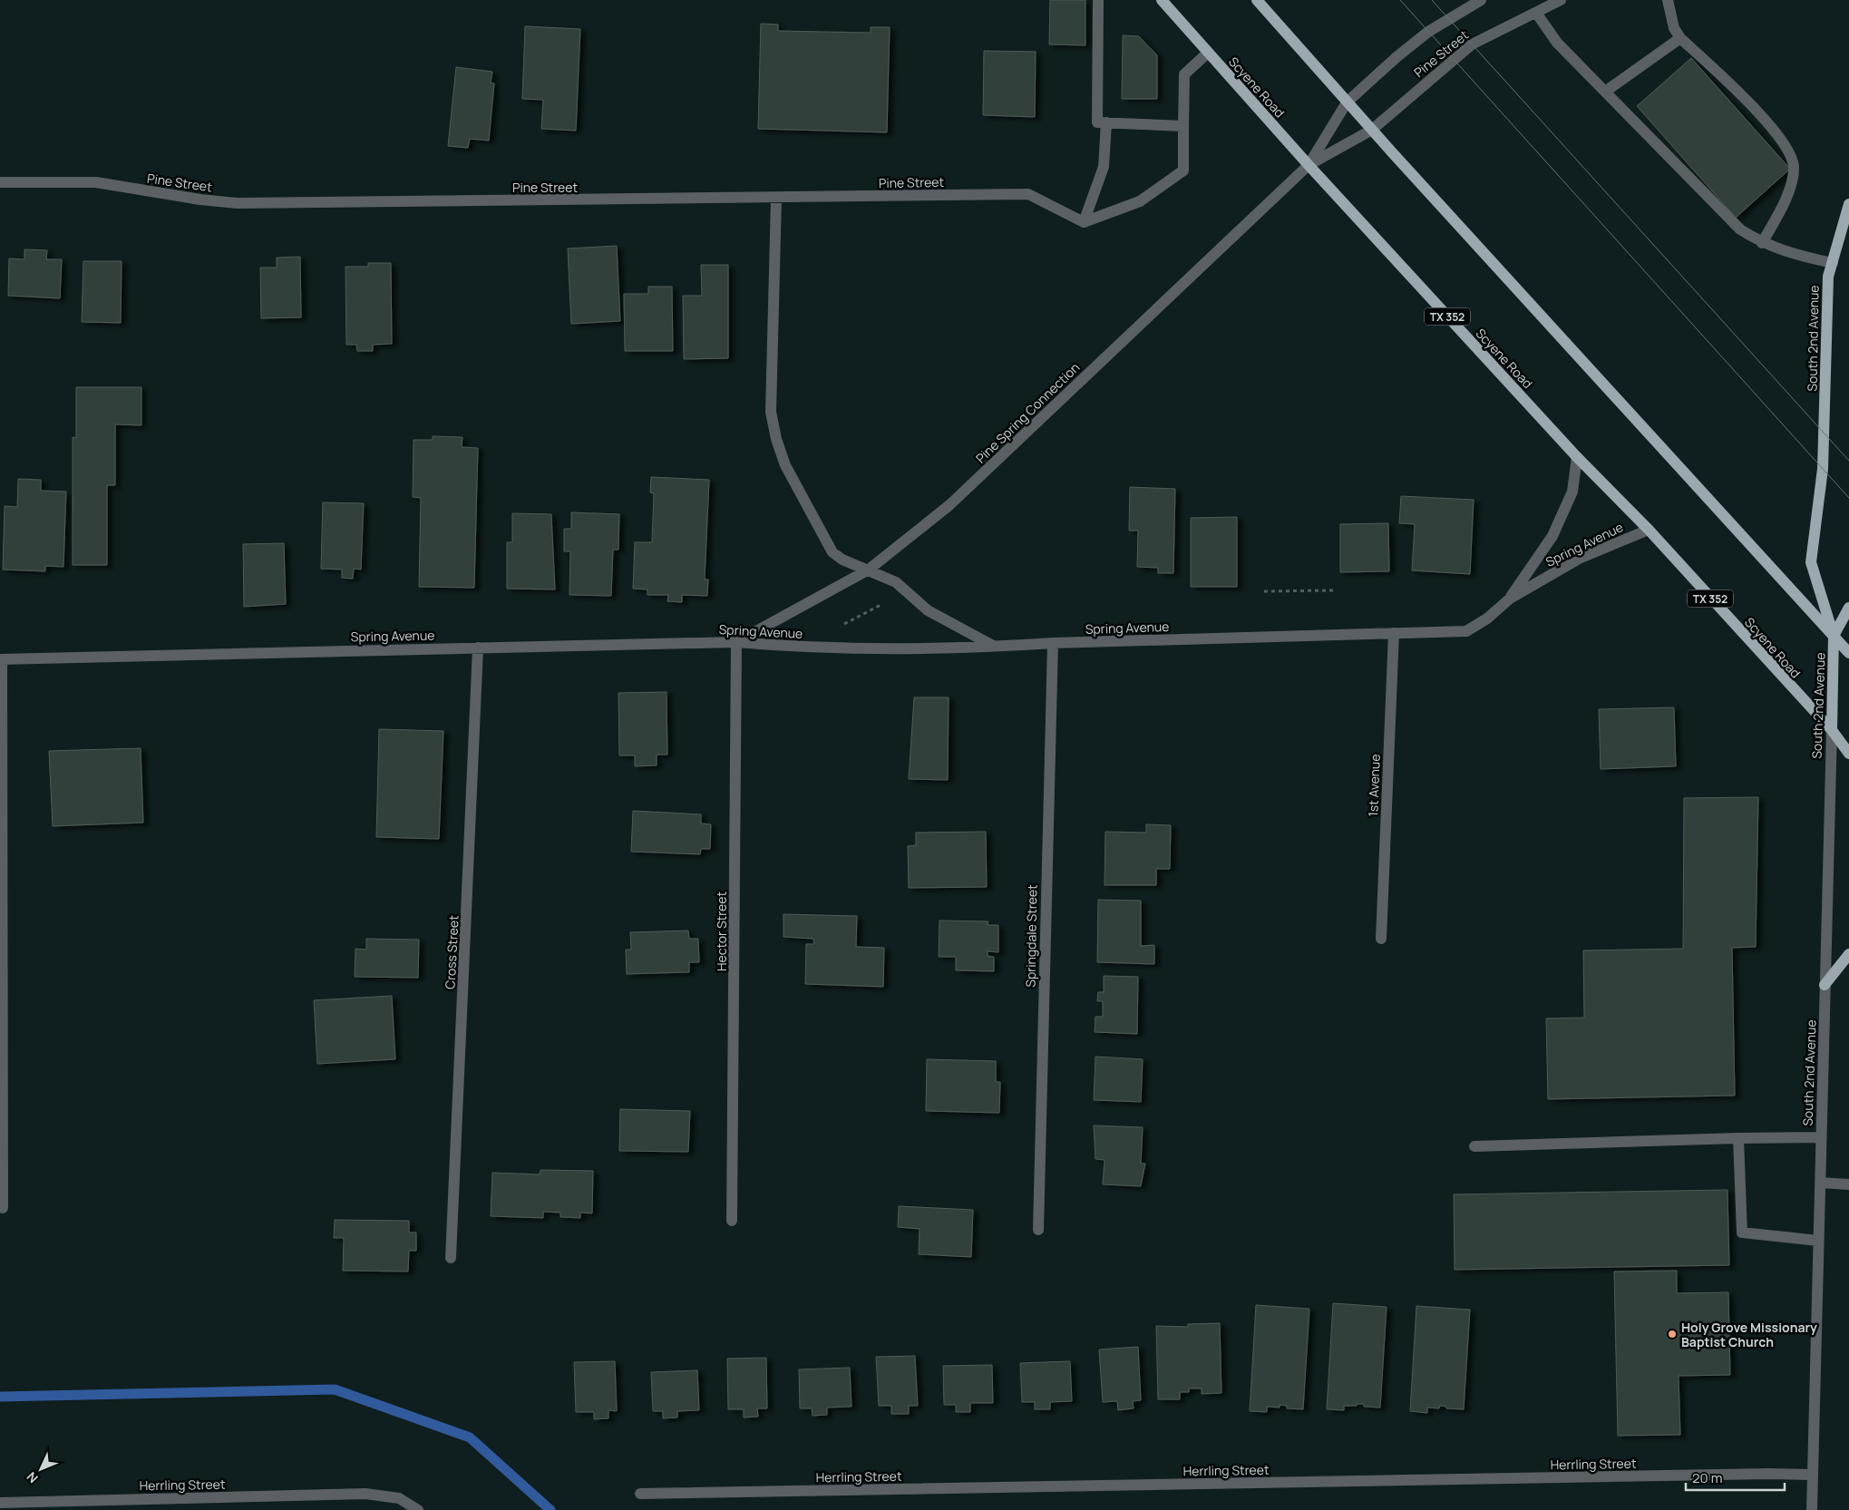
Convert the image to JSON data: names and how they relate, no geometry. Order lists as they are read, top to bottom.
{
  "streets": {
    "main road": ["Scyene Road", "TX 352", "South 2nd Avenue"],
    "street": [
      "Pine Street",
      "Pine Spring Connection",
      "Spring Avenue",
      "1st Avenue",
      "Hector Street",
      "Springdale Street",
      "Cross Street",
      "Herrling Street"
    ]
  },
  "crossings": [
    ["Pine Street", "Pine Spring Connection"],
    ["Scyene Road", "TX 352"],
    ["Scyene Road", "South 2nd Avenue"],
    ["Scyene Road", "Pine Spring Connection"],
    ["Scyene Road", "Spring Avenue"],
    ["TX 352", "South 2nd Avenue"],
    ["South 2nd Avenue", "Herrling Street"],
    ["Pine Spring Connection", "Spring Avenue"],
    ["Pine Spring Connection", "Hector Street"],
    ["Spring Avenue", "1st Avenue"],
    ["Spring Avenue", "Hector Street"],
    ["Spring Avenue", "Springdale Street"],
    ["Spring Avenue", "Cross Street"]
  ],
  "places": ["Holy Grove Missionary Baptist Church"],
  "scale_bar": "20 m",
  "north": "bottom left"
}
